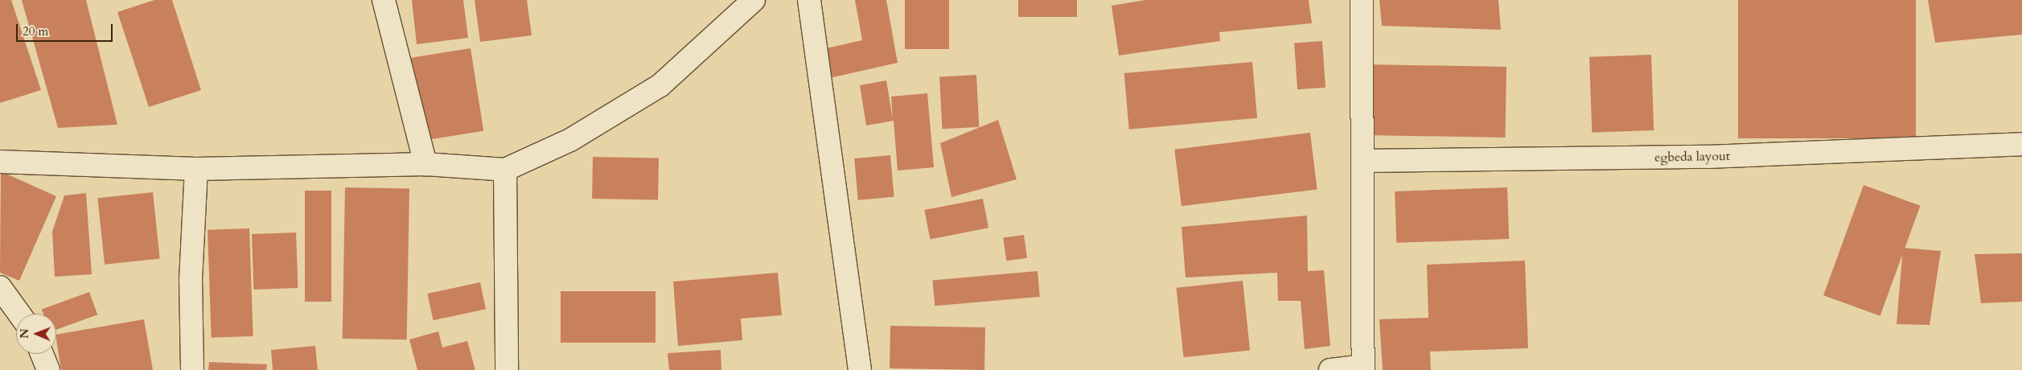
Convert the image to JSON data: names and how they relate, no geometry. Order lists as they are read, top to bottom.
{
  "streets": {
    "street": ["egbeda layout"]
  },
  "scale_bar": "20 m",
  "north": "left"
}
